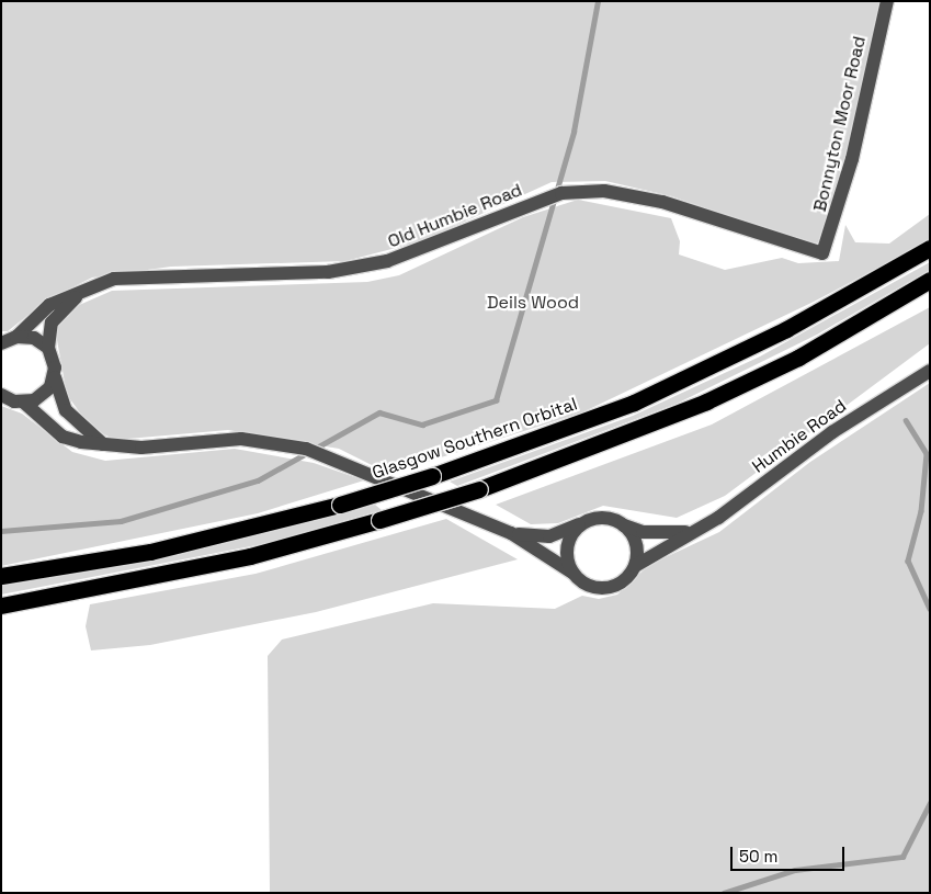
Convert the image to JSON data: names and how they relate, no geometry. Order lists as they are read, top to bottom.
{
  "streets": {
    "highway": ["Glasgow Southern Orbital"],
    "street": ["Bonnyton Moor Road", "Old Humbie Road", "Humbie Road"]
  },
  "crossings": [
    ["Bonnyton Moor Road", "Old Humbie Road"]
  ],
  "parks": ["Deils Wood"],
  "scale_bar": "50 m"
}
